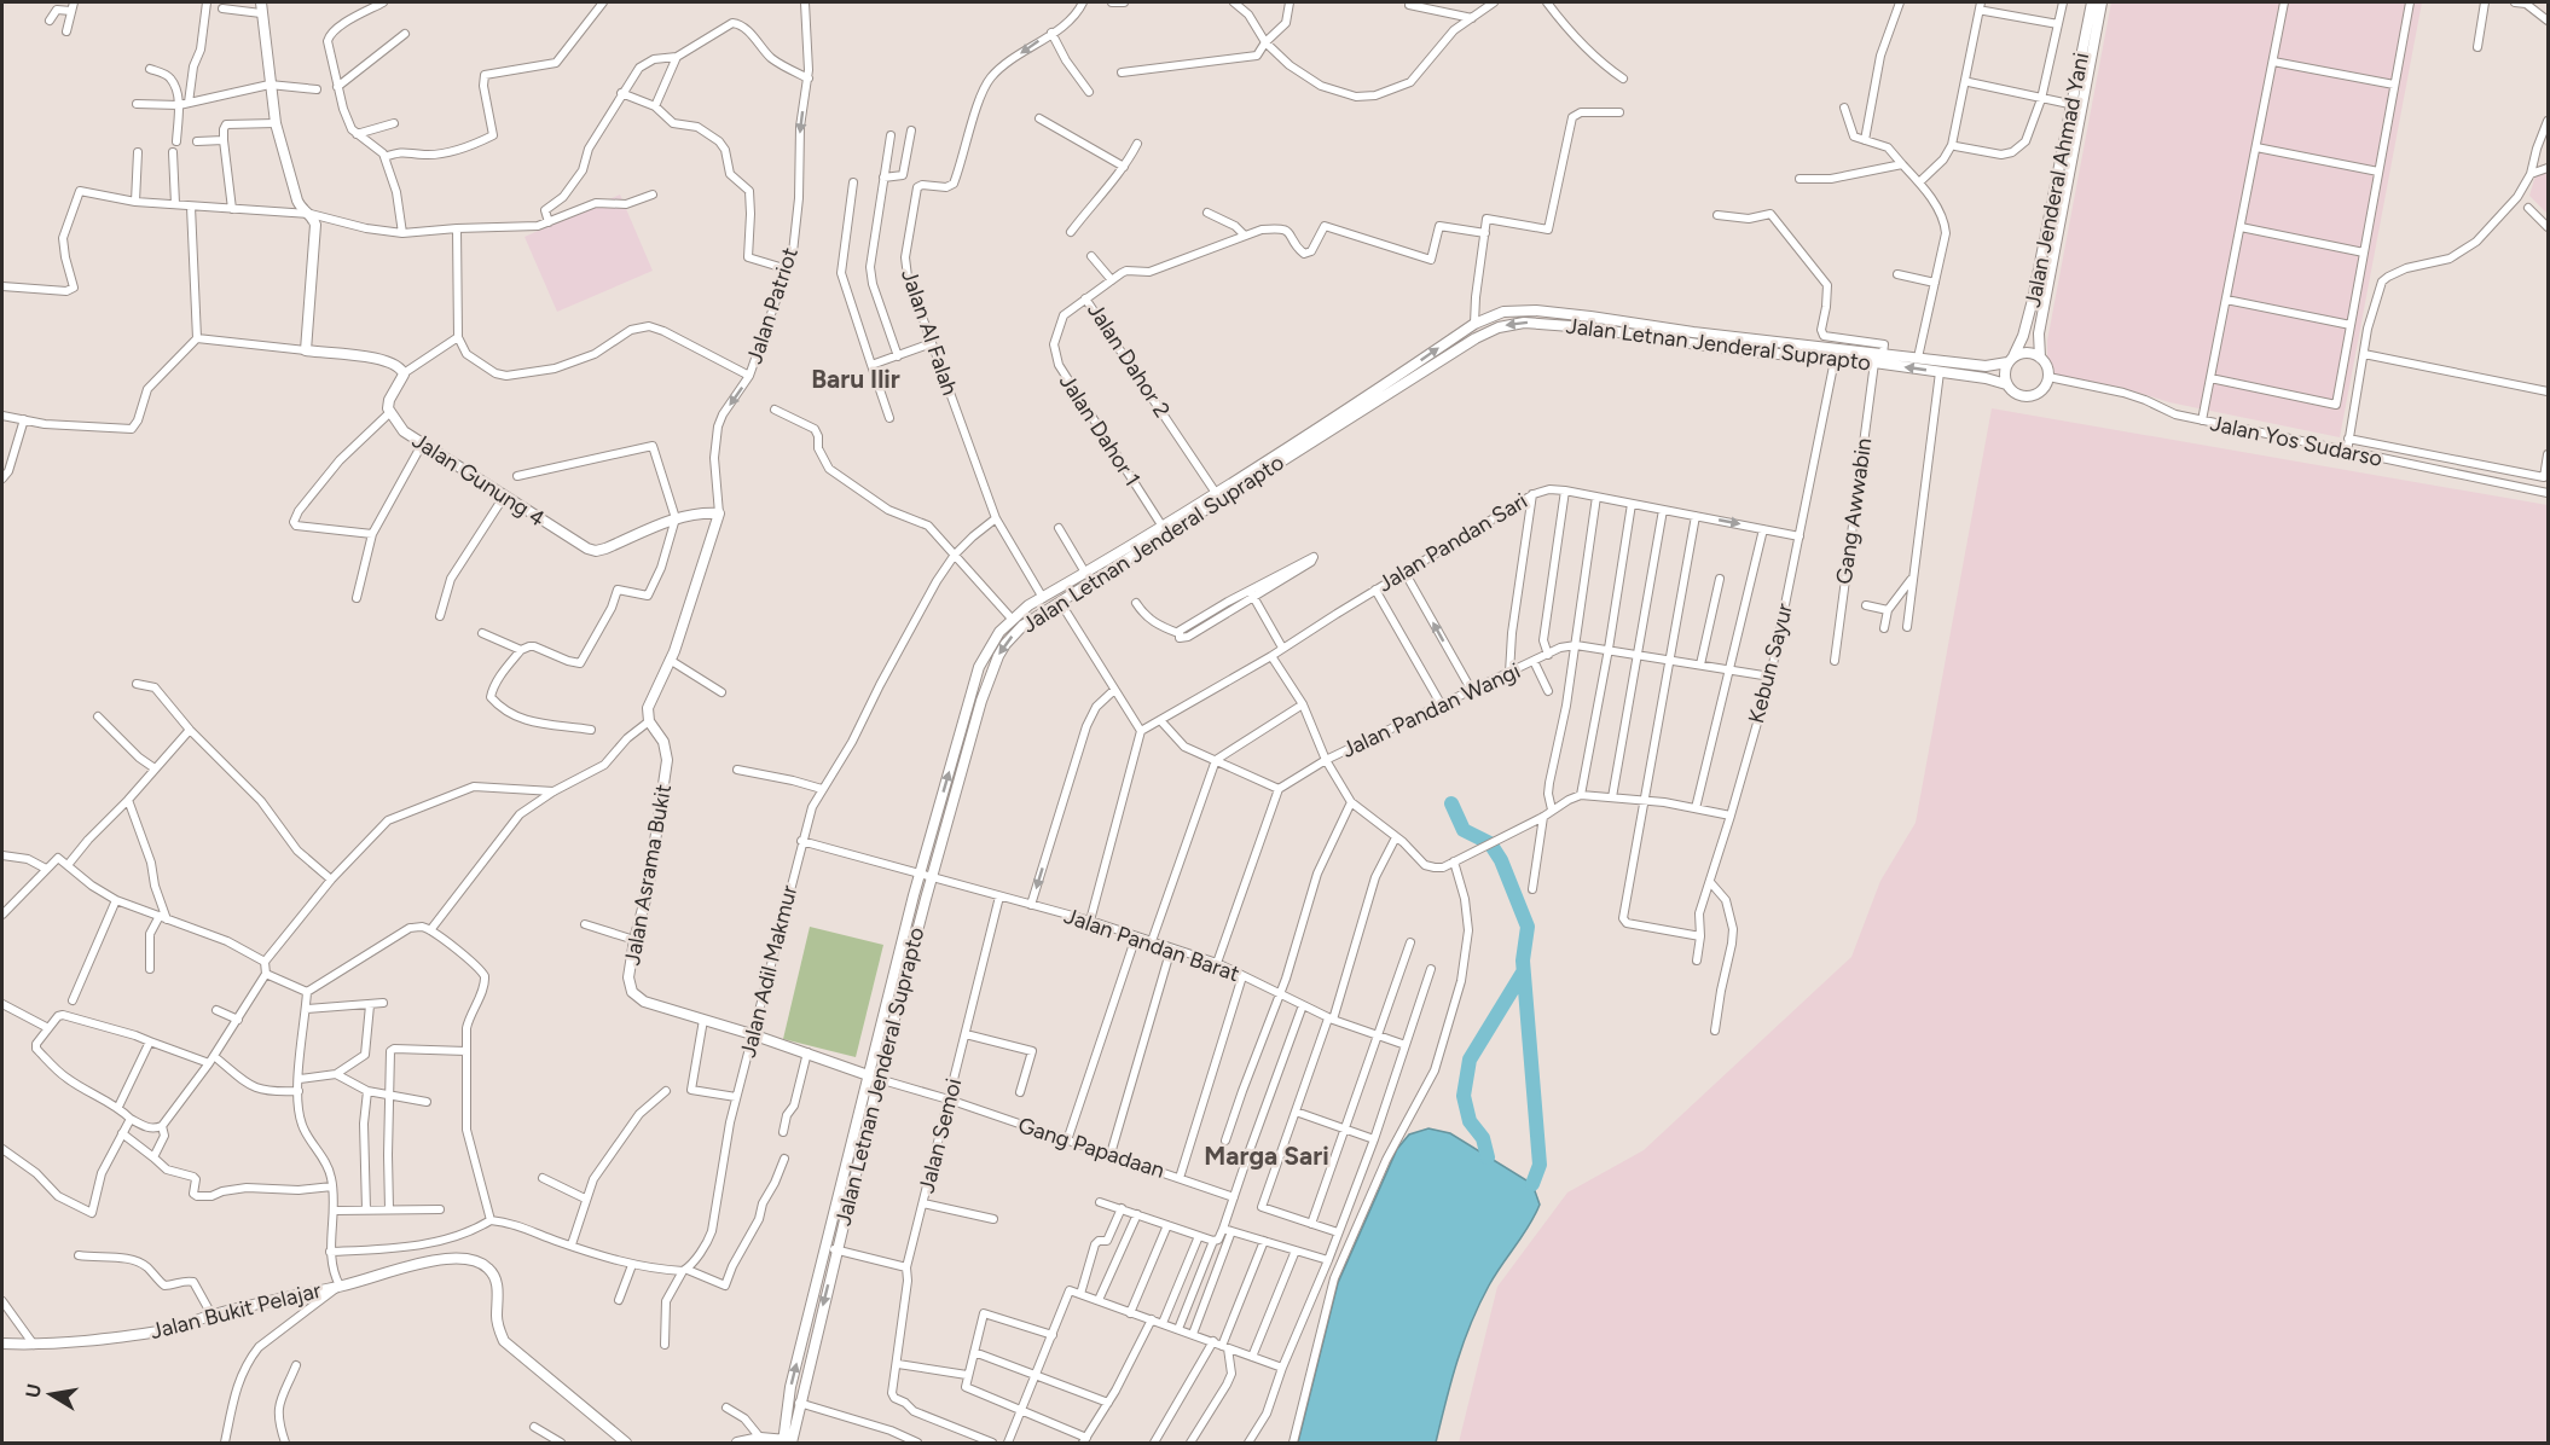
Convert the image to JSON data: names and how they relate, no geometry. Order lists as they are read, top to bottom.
{
  "streets": {
    "main road": [
      "Jalan Jenderal Ahmad Yani",
      "Jalan Letnan Jenderal Suprapto",
      "Jalan Gunung 4",
      "Jalan Asrama Bukit",
      "Jalan Bukit Pelajar"
    ],
    "street": [
      "Jalan Patriot",
      "Jalan Al Falah",
      "Jalan Dahor 2",
      "Jalan Dahor 1",
      "Jalan Yos Sudarso",
      "Gang Awwabin",
      "Jalan Pandan Sari",
      "Kebun Sayur",
      "Jalan Pandan Wangi",
      "Jalan Pandan Barat",
      "Jalan Adil Makmur",
      "Jalan Semoi",
      "Gang Papadaan"
    ]
  },
  "crossings": [
    ["Jalan Jenderal Ahmad Yani", "Jalan Letnan Jenderal Suprapto"],
    ["Jalan Jenderal Ahmad Yani", "Jalan Yos Sudarso"],
    ["Jalan Patriot", "Jalan Gunung 4"],
    ["Jalan Al Falah", "Jalan Letnan Jenderal Suprapto"],
    ["Jalan Al Falah", "Jalan Adil Makmur"],
    ["Jalan Letnan Jenderal Suprapto", "Jalan Dahor 2"],
    ["Jalan Letnan Jenderal Suprapto", "Jalan Dahor 1"],
    ["Jalan Letnan Jenderal Suprapto", "Jalan Yos Sudarso"],
    ["Jalan Letnan Jenderal Suprapto", "Gang Awwabin"],
    ["Jalan Letnan Jenderal Suprapto", "Kebun Sayur"],
    ["Jalan Letnan Jenderal Suprapto", "Jalan Asrama Bukit"],
    ["Jalan Letnan Jenderal Suprapto", "Jalan Pandan Barat"],
    ["Jalan Dahor 2", "Jalan Dahor 1"],
    ["Jalan Pandan Sari", "Kebun Sayur"],
    ["Kebun Sayur", "Jalan Pandan Wangi"],
    ["Jalan Asrama Bukit", "Jalan Adil Makmur"],
    ["Jalan Pandan Barat", "Jalan Adil Makmur"],
    ["Jalan Pandan Barat", "Jalan Semoi"],
    ["Jalan Semoi", "Gang Papadaan"]
  ],
  "one_way": ["Jalan Al Falah"],
  "districts": ["Baru Ilir", "Marga Sari"],
  "north": "left"
}
